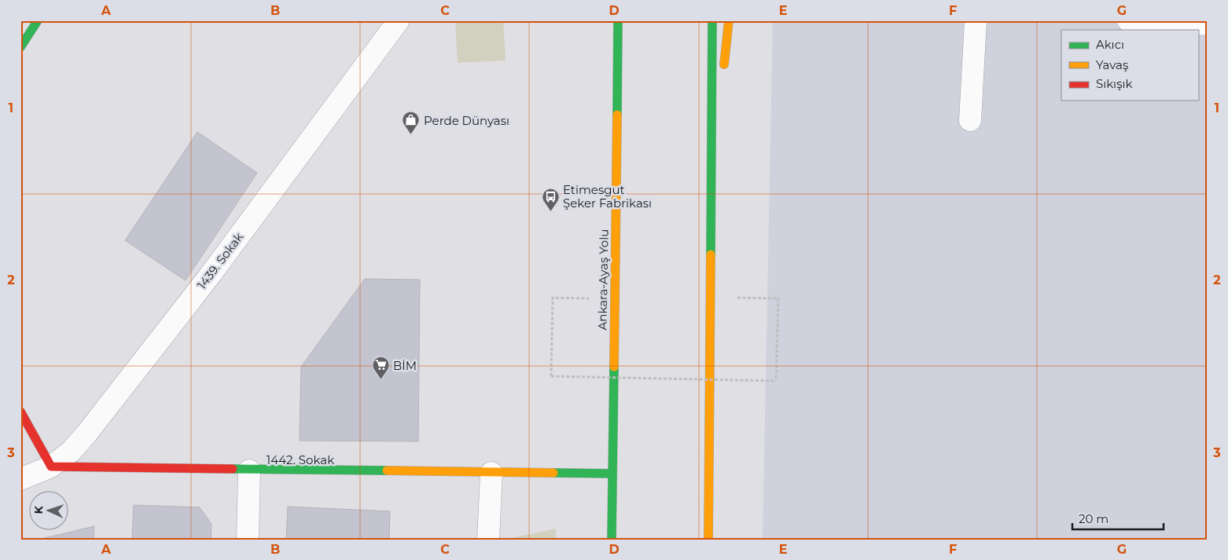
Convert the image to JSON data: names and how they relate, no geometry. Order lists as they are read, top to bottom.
{
  "streets": {
    "main road": ["Ankara-Ayaş Yolu", "1442. Sokak"],
    "street": ["1439. Sokak"]
  },
  "crossings": [
    ["1439. Sokak", "1442. Sokak"],
    ["Ankara-Ayaş Yolu", "1442. Sokak"]
  ],
  "places": {
    "shop": ["Perde Dünyası"],
    "bus stop": ["Etimesgut Şeker Fabrikası"],
    "supermarket": ["BİM"]
  },
  "legend": ["Akıcı", "Yavaş", "Sıkışık"],
  "scale_bar": "20 m",
  "north": "left",
  "grid": {
    "columns": [
      "A",
      "B",
      "C",
      "D",
      "E",
      "F",
      "G"
    ],
    "rows": ["1", "2", "3"]
  }
}
